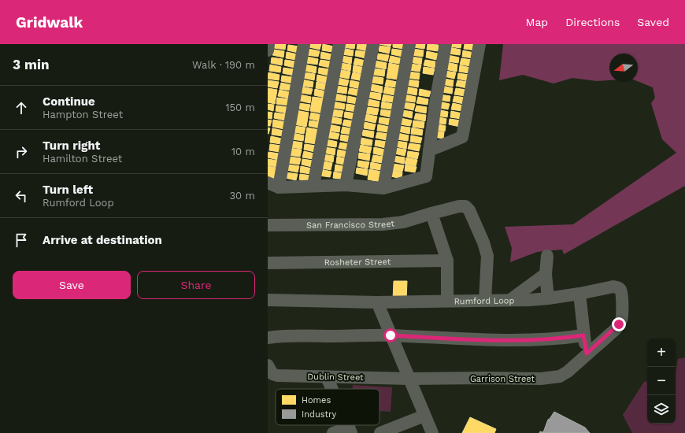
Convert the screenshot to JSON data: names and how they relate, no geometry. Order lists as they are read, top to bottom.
{
  "streets": {
    "street": [
      "San Francisco Street",
      "Rosheter Street",
      "Rumford Loop",
      "Dublin Street",
      "Garrison Street"
    ]
  },
  "crossings": [
    ["San Francisco Street", "Rumford Loop"],
    ["Rumford Loop", "Garrison Street"],
    ["Dublin Street", "Garrison Street"]
  ],
  "legend": ["Homes", "Industry"],
  "north": "left",
  "page": {
    "header": "Gridwalk",
    "nav": ["Map", "Directions", "Saved"],
    "heading": ["3 min", "Walk · 190 m"],
    "list": [
      ["Continue", "Hampton Street", "150 m"],
      ["Turn right", "Hamilton Street", "10 m"],
      ["Turn left", "Rumford Loop", "30 m"],
      "Arrive at destination"
    ],
    "buttons": ["Save", "Share"],
    "map_buttons": ["+", "−"]
  }
}
